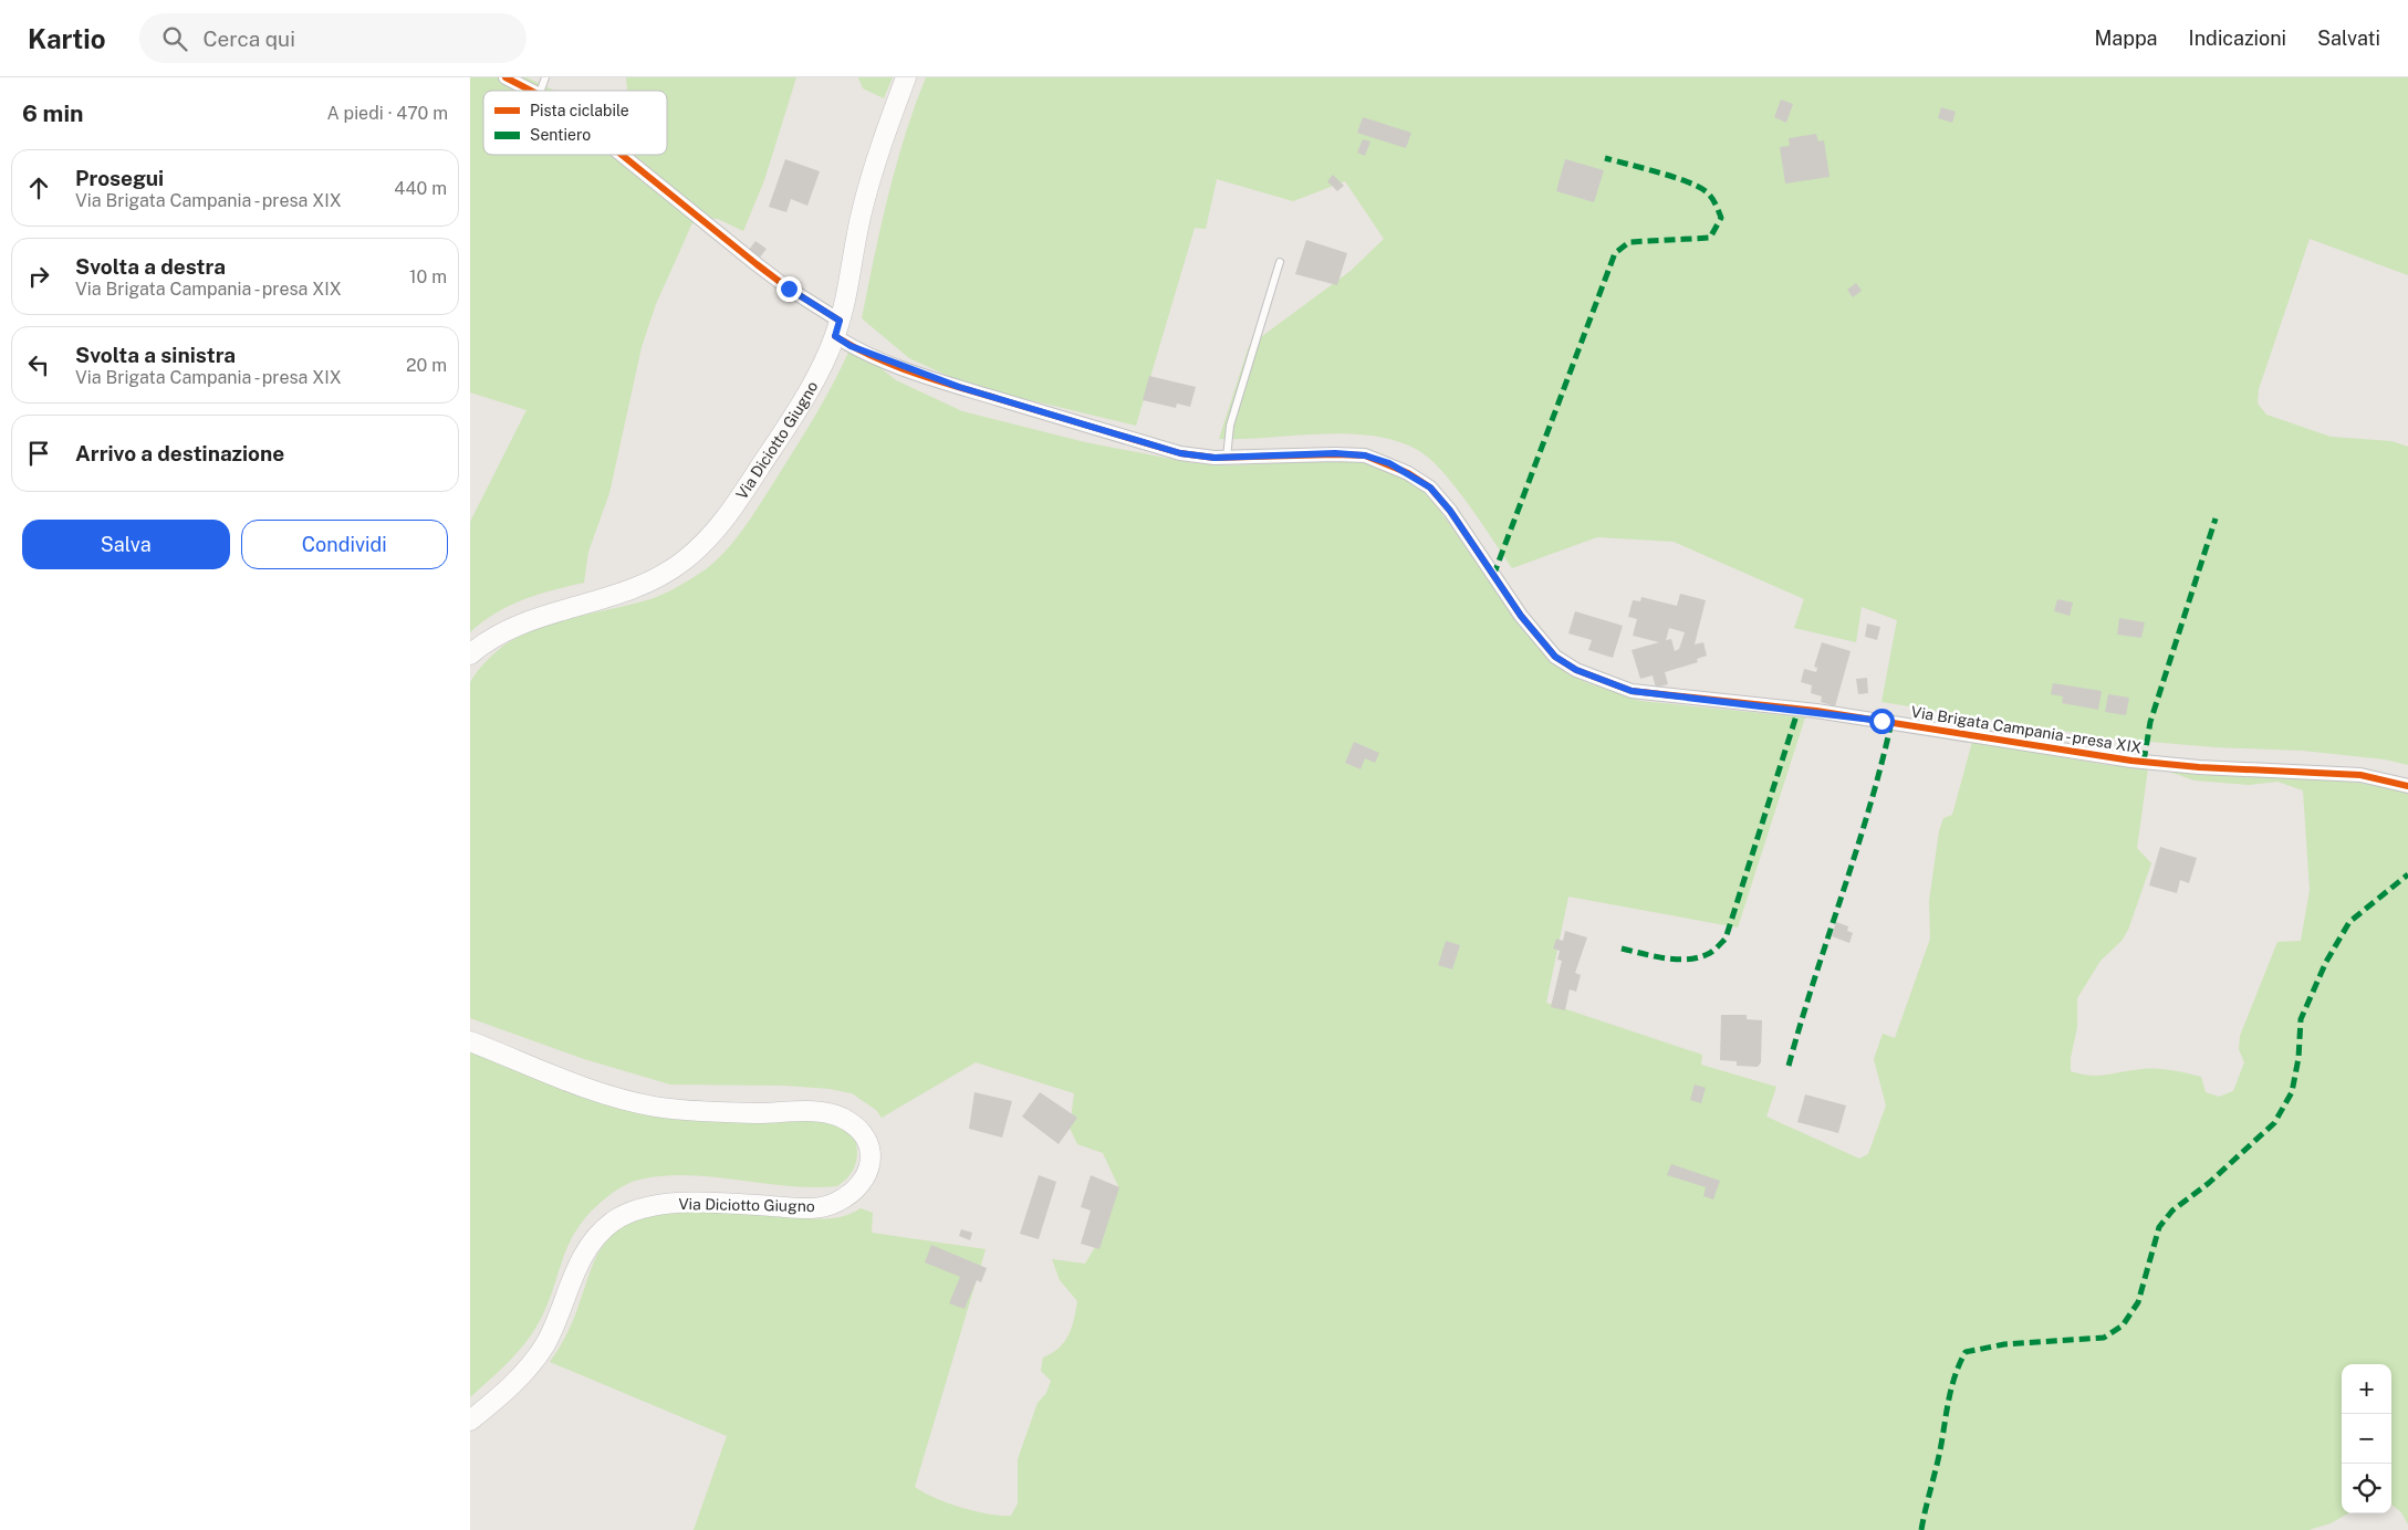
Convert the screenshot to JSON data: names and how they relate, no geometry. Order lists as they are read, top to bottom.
{
  "streets": {
    "main road": ["Via Diciotto Giugno"],
    "street": ["Via Brigata Campania - presa XIX"]
  },
  "crossings": [
    ["Via Diciotto Giugno", "Via Brigata Campania - presa XIX"]
  ],
  "legend": ["Pista ciclabile", "Sentiero"],
  "page": {
    "header": "Kartio",
    "search": "Cerca qui",
    "nav": ["Mappa", "Indicazioni", "Salvati"],
    "heading": ["6 min", "A piedi · 470 m"],
    "list": [
      ["Prosegui", "Via Brigata Campania - presa XIX", "440 m"],
      ["Svolta a destra", "Via Brigata Campania - presa XIX", "10 m"],
      ["Svolta a sinistra", "Via Brigata Campania - presa XIX", "20 m"],
      "Arrivo a destinazione"
    ],
    "buttons": ["Salva", "Condividi"],
    "map_buttons": ["+", "−"]
  }
}
